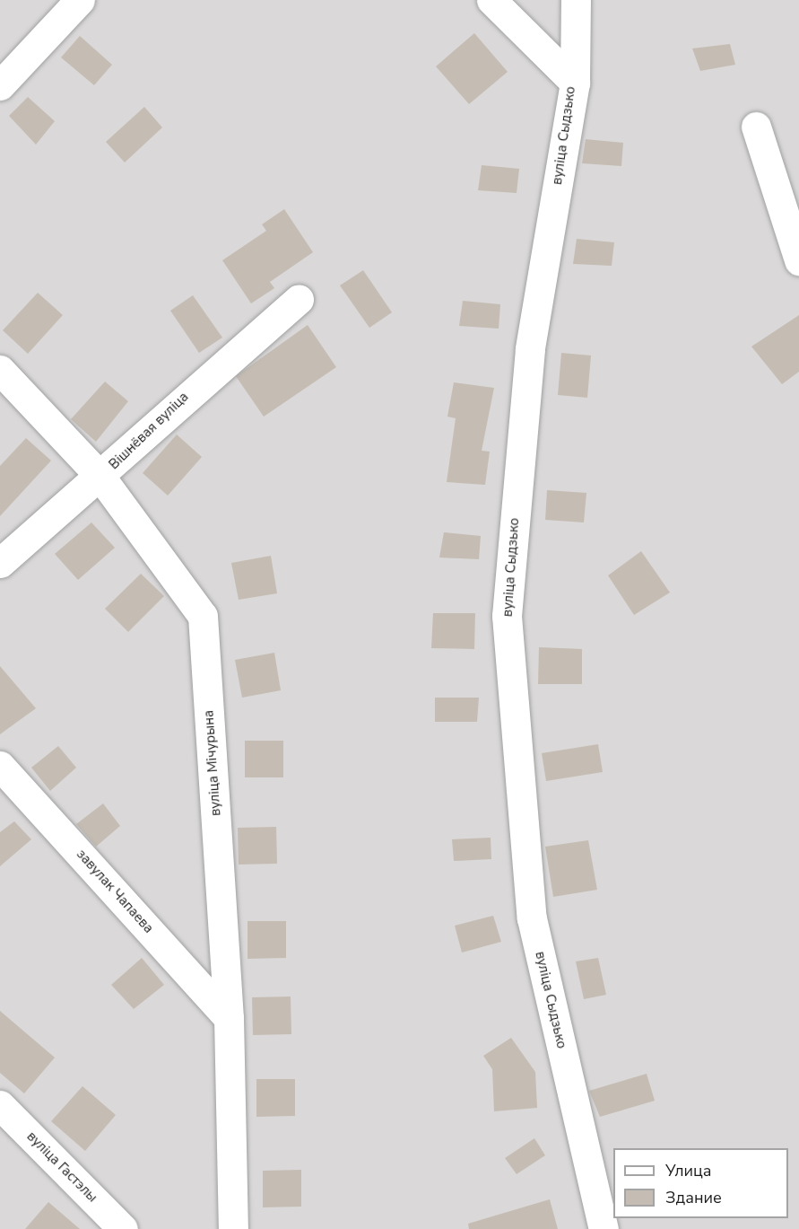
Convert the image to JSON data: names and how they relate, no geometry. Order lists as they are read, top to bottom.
{
  "streets": {
    "street": [
      "вуліца Сыдзько",
      "Вішнёвая вуліца",
      "вуліца Мічурына",
      "завулак Чапаева",
      "вуліца Гастэлы"
    ]
  },
  "crossings": [
    ["Вішнёвая вуліца", "вуліца Мічурына"],
    ["вуліца Мічурына", "завулак Чапаева"]
  ],
  "legend": ["Улица", "Здание"]
}
